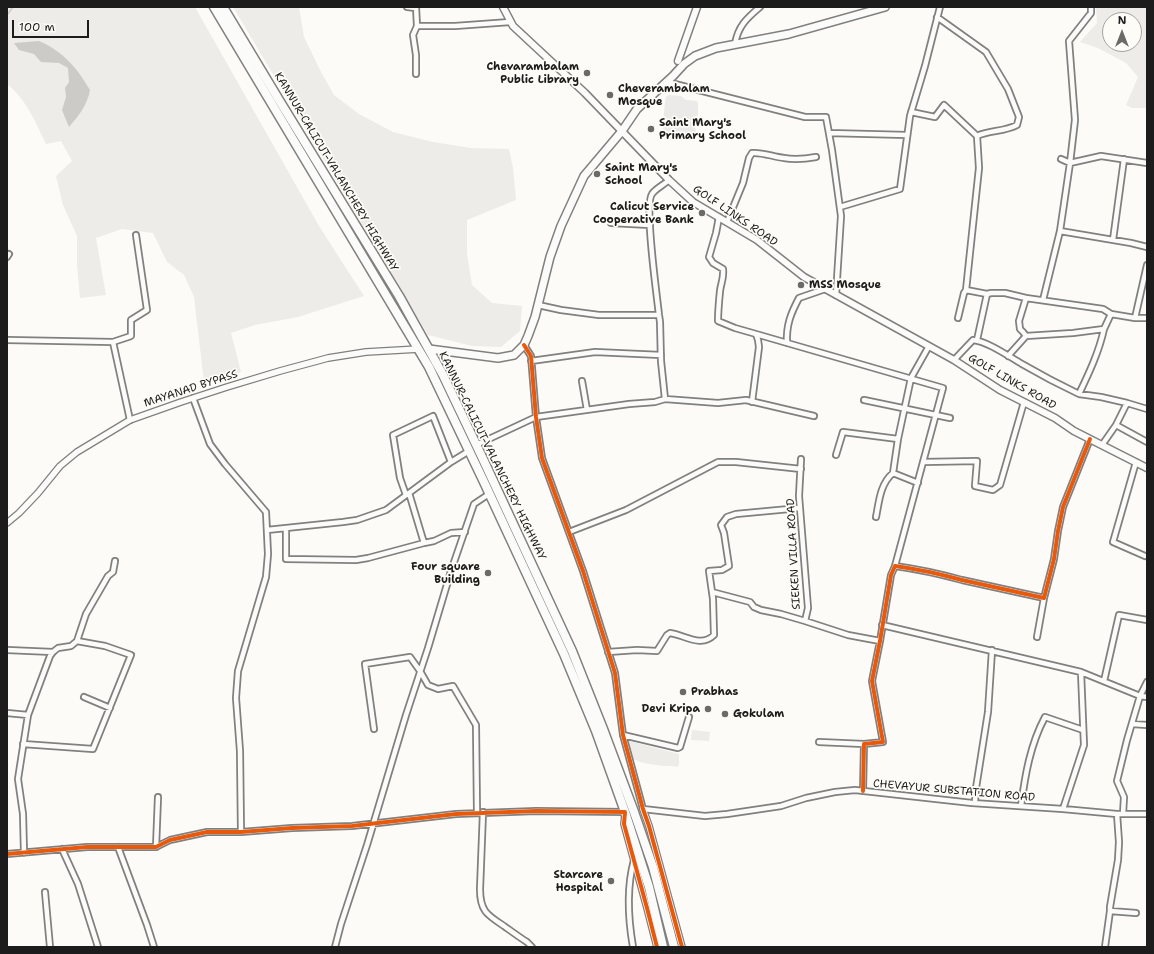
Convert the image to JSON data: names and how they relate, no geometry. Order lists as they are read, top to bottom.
{
  "streets": {
    "highway": ["KANNUR-CALICUT-VALANCHERY HIGHWAY"],
    "main road": ["GOLF LINKS ROAD"],
    "street": ["MAYANAD BYPASS", "SIEKEN VILLA ROAD", "CHEVAYUR SUBSTATION ROAD"]
  },
  "crossings": [
    ["KANNUR-CALICUT-VALANCHERY HIGHWAY", "MAYANAD BYPASS"]
  ],
  "places": [
    "Chevarambalam Public Library",
    "Cheverambalam Mosque",
    "Saint Mary's Primary School",
    "Saint Mary's School",
    "Calicut Service Cooperative Bank",
    "MSS Mosque",
    "Four square Building",
    "Prabhas",
    "Devi Kripa",
    "Gokulam",
    "Starcare Hospital"
  ],
  "scale_bar": "100 m",
  "north": "top"
}
